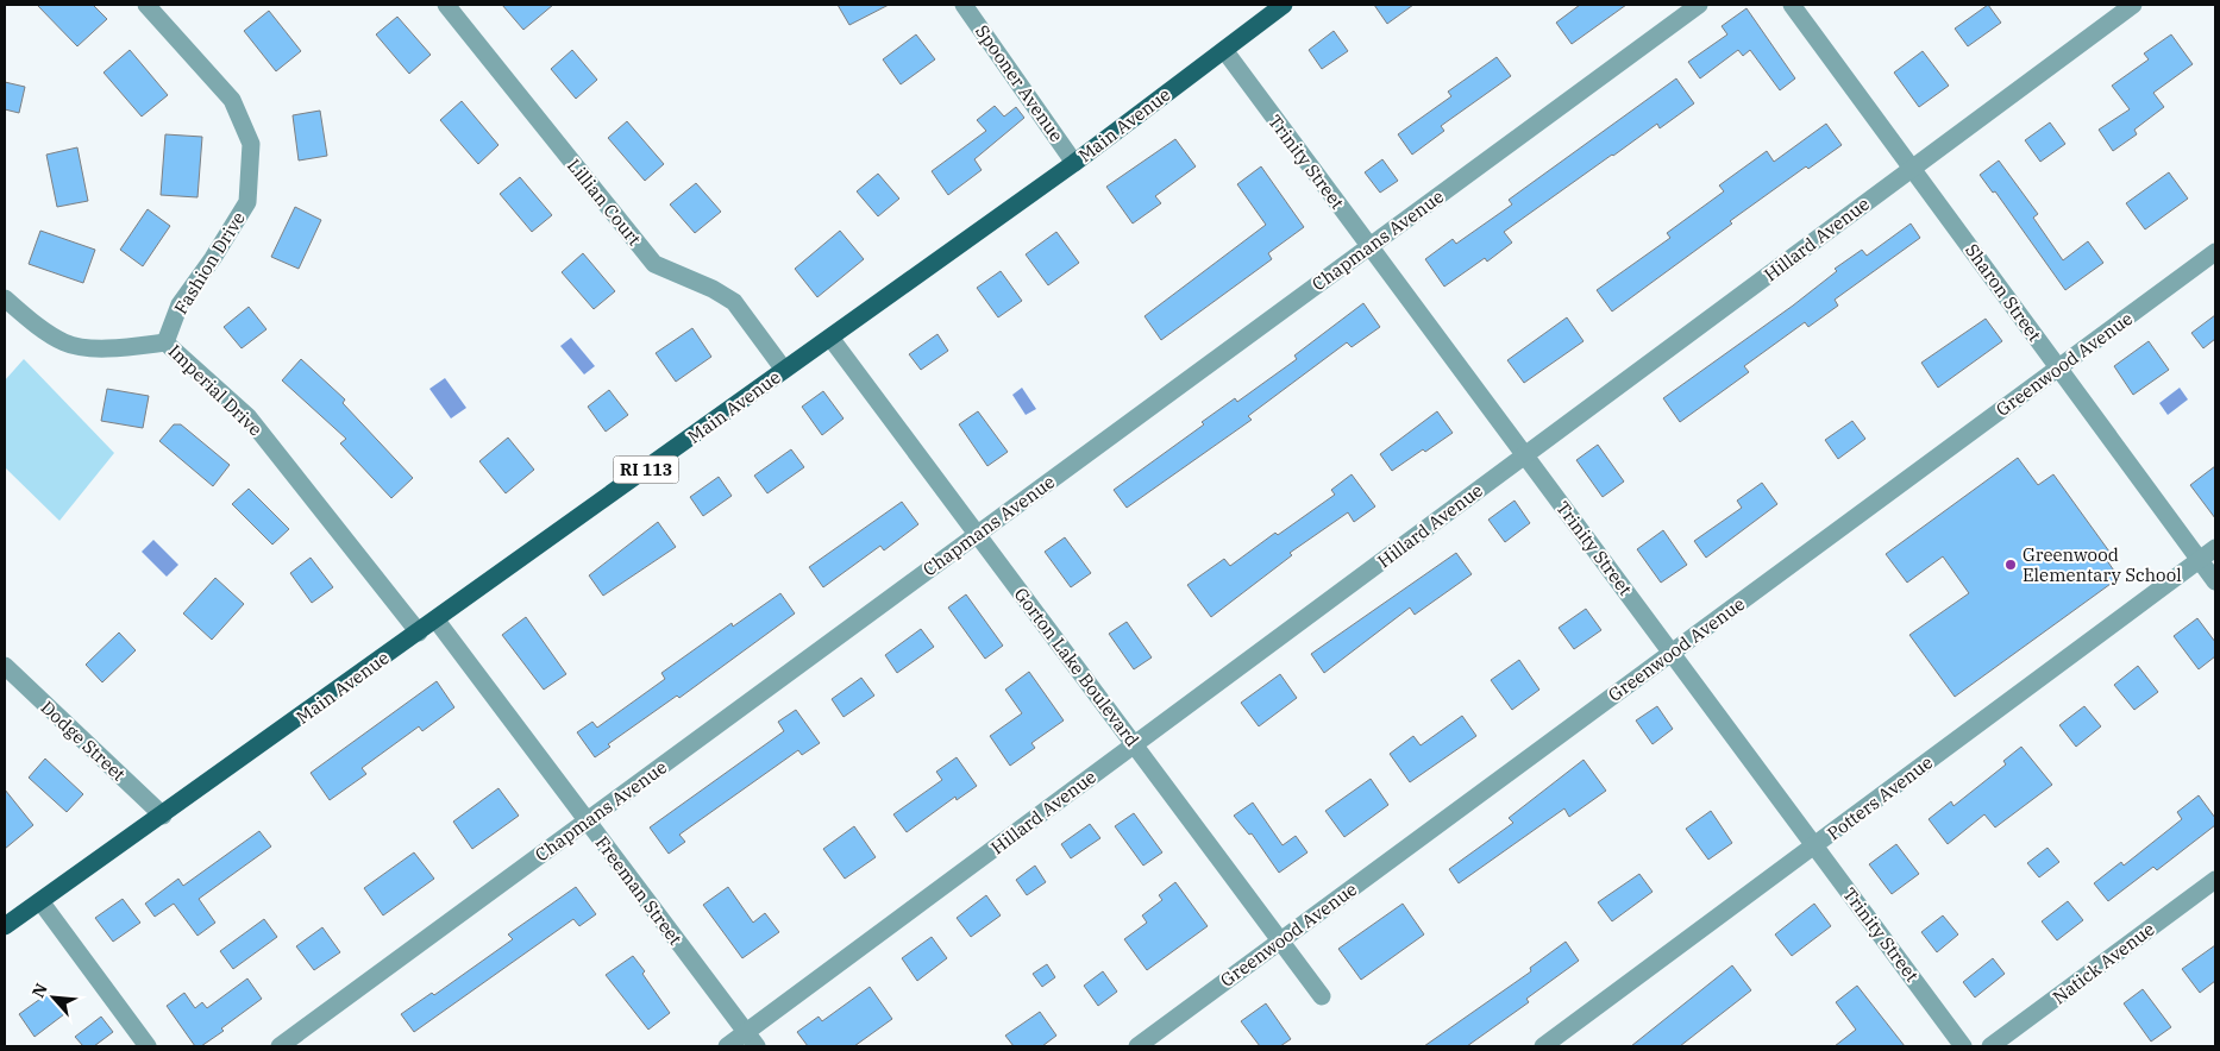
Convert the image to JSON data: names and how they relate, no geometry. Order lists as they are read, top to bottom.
{
  "streets": {
    "main road": ["Main Avenue", "RI 113"],
    "street": [
      "Spooner Avenue",
      "Trinity Street",
      "Lillian Court",
      "Hillard Avenue",
      "Chapmans Avenue",
      "Fashion Drive",
      "Sharon Street",
      "Greenwood Avenue",
      "Imperial Drive",
      "Gorton Lake Boulevard",
      "Dodge Street",
      "Potters Avenue",
      "Freeman Street",
      "Natick Avenue"
    ]
  },
  "crossings": [
    ["Spooner Avenue", "Main Avenue"],
    ["Main Avenue", "Trinity Street"],
    ["Main Avenue", "Lillian Court"],
    ["Main Avenue", "Imperial Drive"],
    ["Main Avenue", "Gorton Lake Boulevard"],
    ["Main Avenue", "Dodge Street"],
    ["Main Avenue", "Freeman Street"],
    ["Trinity Street", "Hillard Avenue"],
    ["Trinity Street", "Chapmans Avenue"],
    ["Trinity Street", "Greenwood Avenue"],
    ["Trinity Street", "Potters Avenue"],
    ["Hillard Avenue", "Sharon Street"],
    ["Hillard Avenue", "Gorton Lake Boulevard"],
    ["Hillard Avenue", "Freeman Street"],
    ["Chapmans Avenue", "Gorton Lake Boulevard"],
    ["Chapmans Avenue", "Freeman Street"],
    ["Fashion Drive", "Imperial Drive"],
    ["Sharon Street", "Greenwood Avenue"],
    ["Sharon Street", "Potters Avenue"],
    ["Greenwood Avenue", "Gorton Lake Boulevard"]
  ],
  "places": ["Greenwood Elementary School"],
  "north": "top left"
}
